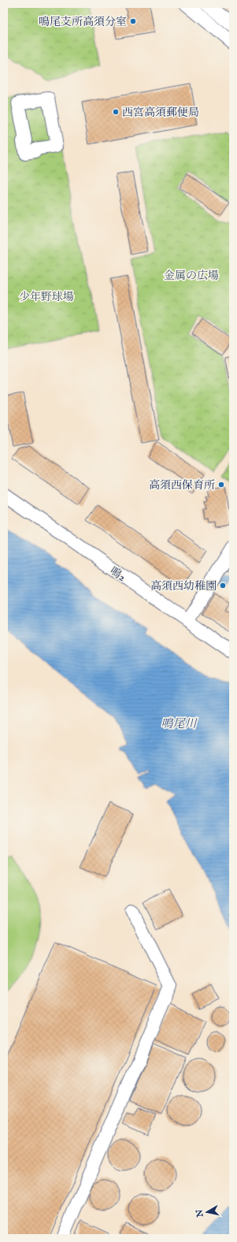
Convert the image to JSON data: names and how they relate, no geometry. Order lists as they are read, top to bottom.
{
  "streets": {
    "street": ["鳴2"]
  },
  "water": ["鳴尾川"],
  "parks": ["金属の広場", "少年野球場"],
  "places": [
    "鳴尾支所高須分室",
    "西宮高須郵便局",
    "高須西保育所",
    "高須西幼稚園"
  ],
  "north": "left"
}
